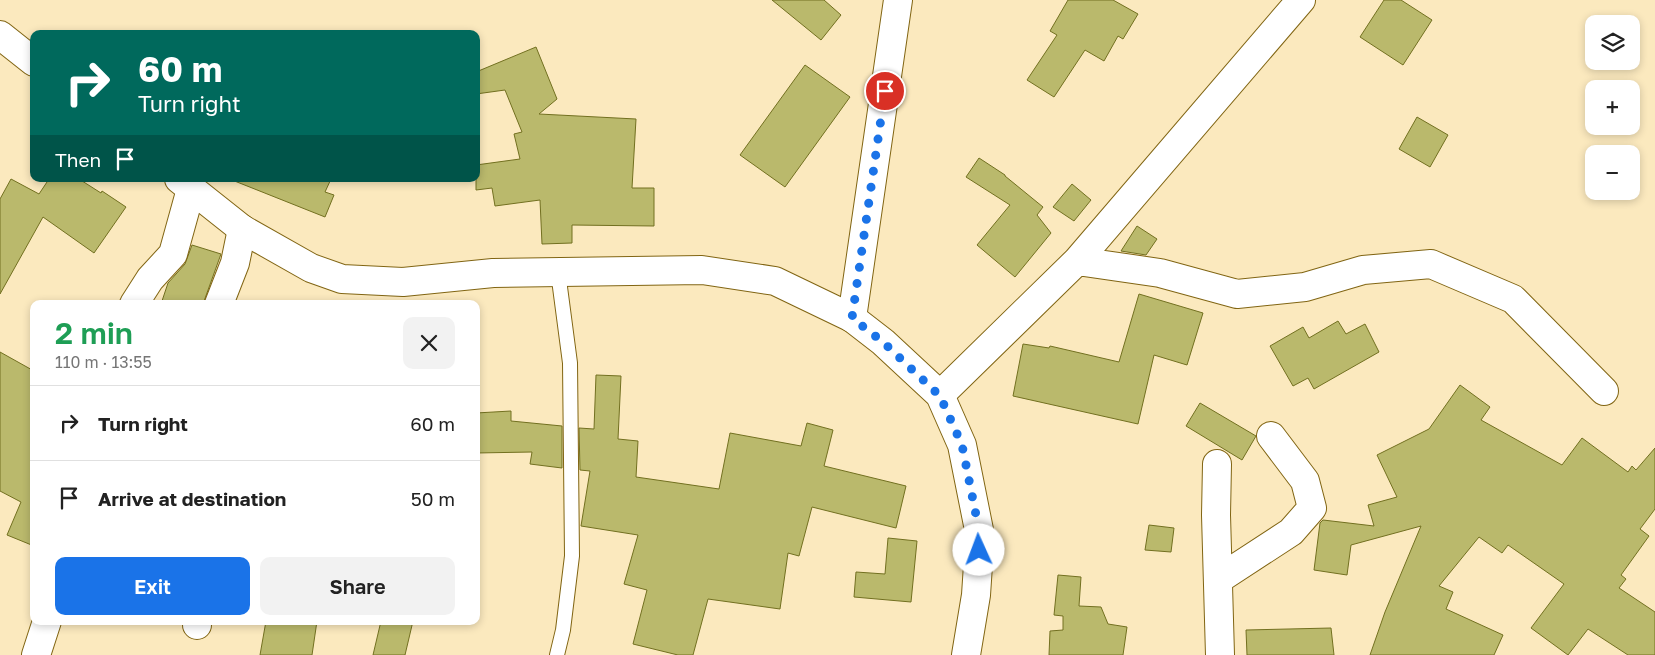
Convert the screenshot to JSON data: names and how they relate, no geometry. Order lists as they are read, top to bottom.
{
  "page": {
    "map_buttons": ["+", "−"],
    "turn": ["60 m", "Turn right"],
    "then": "Then",
    "heading": ["2 min", "110 m · 13:55"],
    "list": [
      {
        "name": "Turn right",
        "value": "60 m"
      },
      {
        "name": "Arrive at destination",
        "value": "50 m"
      }
    ],
    "buttons": ["Exit", "Share"]
  }
}
